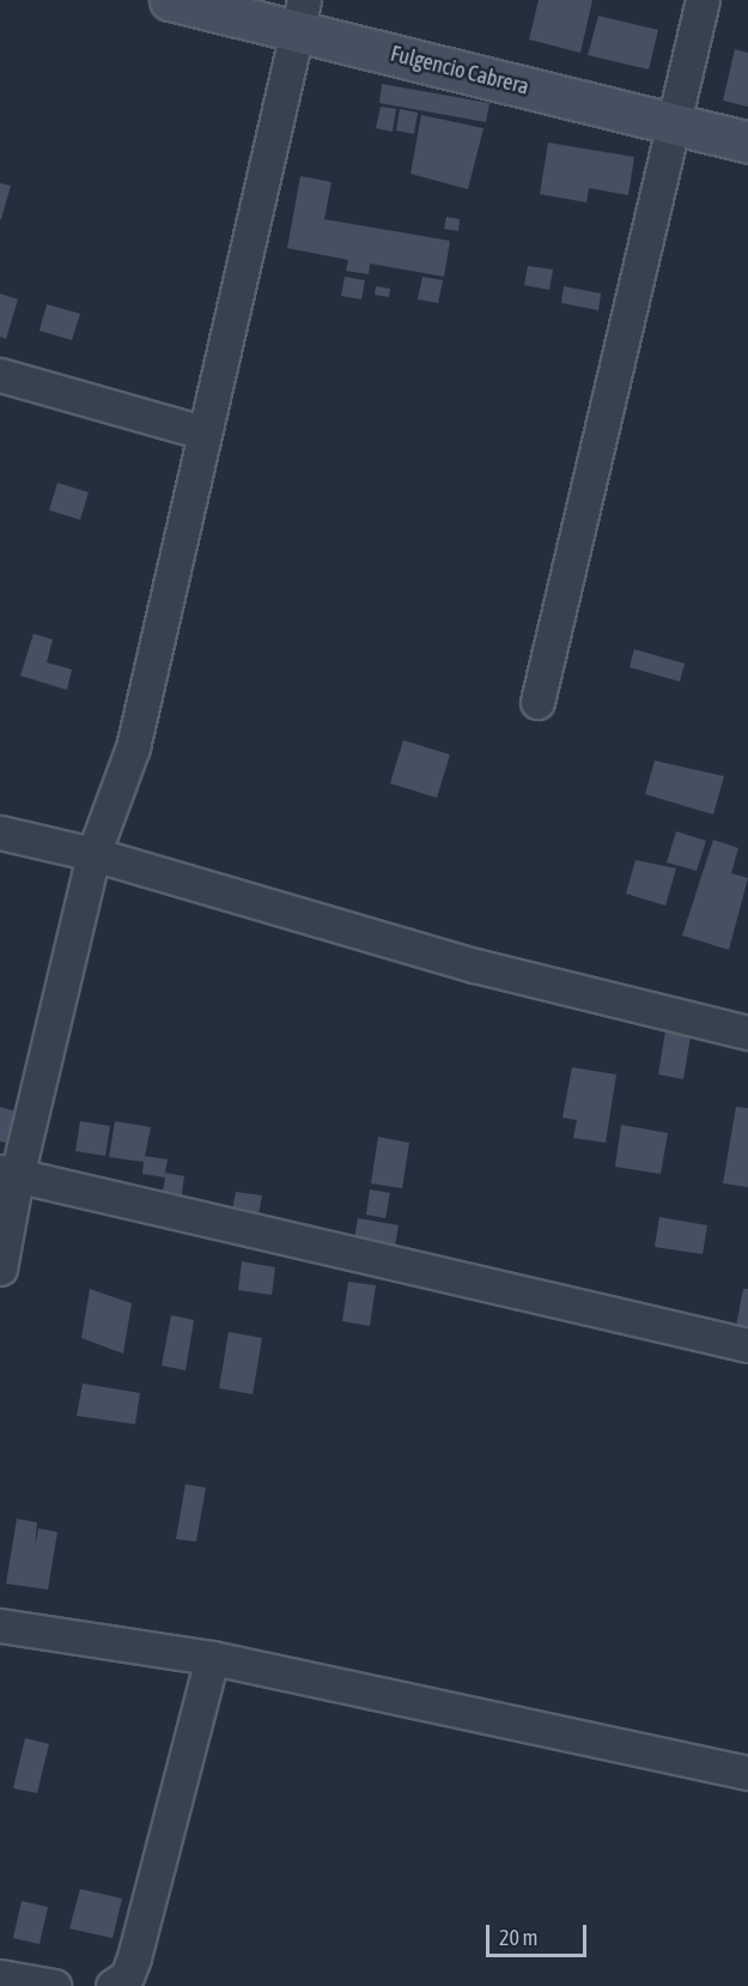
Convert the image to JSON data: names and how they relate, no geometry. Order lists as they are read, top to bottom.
{
  "streets": {
    "main road": ["Fulgencio Cabrera"]
  },
  "scale_bar": "20 m"
}
